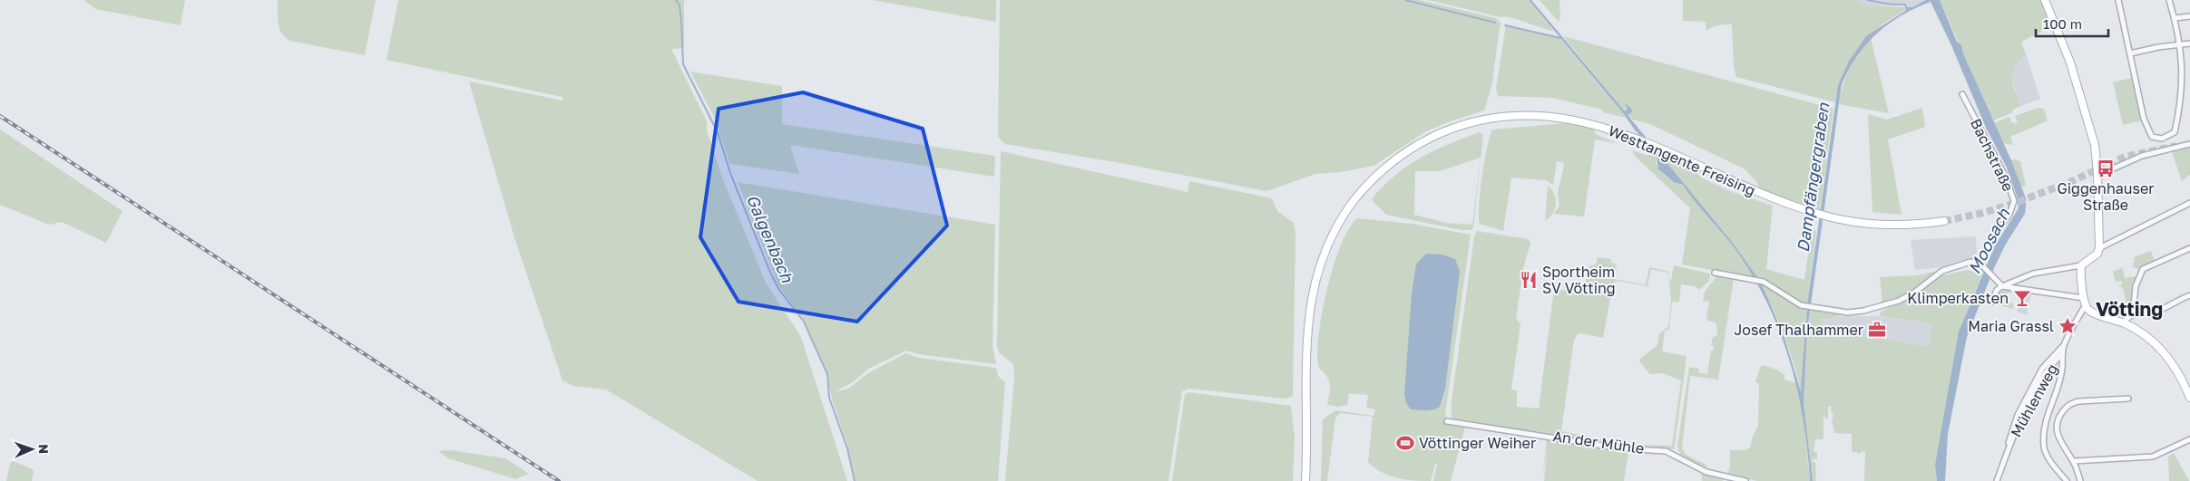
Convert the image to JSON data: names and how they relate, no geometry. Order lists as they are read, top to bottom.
{
  "streets": {
    "main road": ["Westtangente Freising"],
    "street": ["Bachstraße", "Mühlenweg", "An der Mühle"]
  },
  "districts": ["Vötting"],
  "water": ["Dampfängergraben", "Galgenbach", "Moosach"],
  "places": {
    "bus stop": ["Giggenhauser Straße"],
    "restaurant": ["Sportheim SV Vötting"],
    "bar": ["Klimperkasten"],
    "place": ["Maria Grassl"],
    "office": ["Josef Thalhammer"],
    "sports": ["Vöttinger Weiher"]
  },
  "scale_bar": "100 m",
  "north": "right"
}
